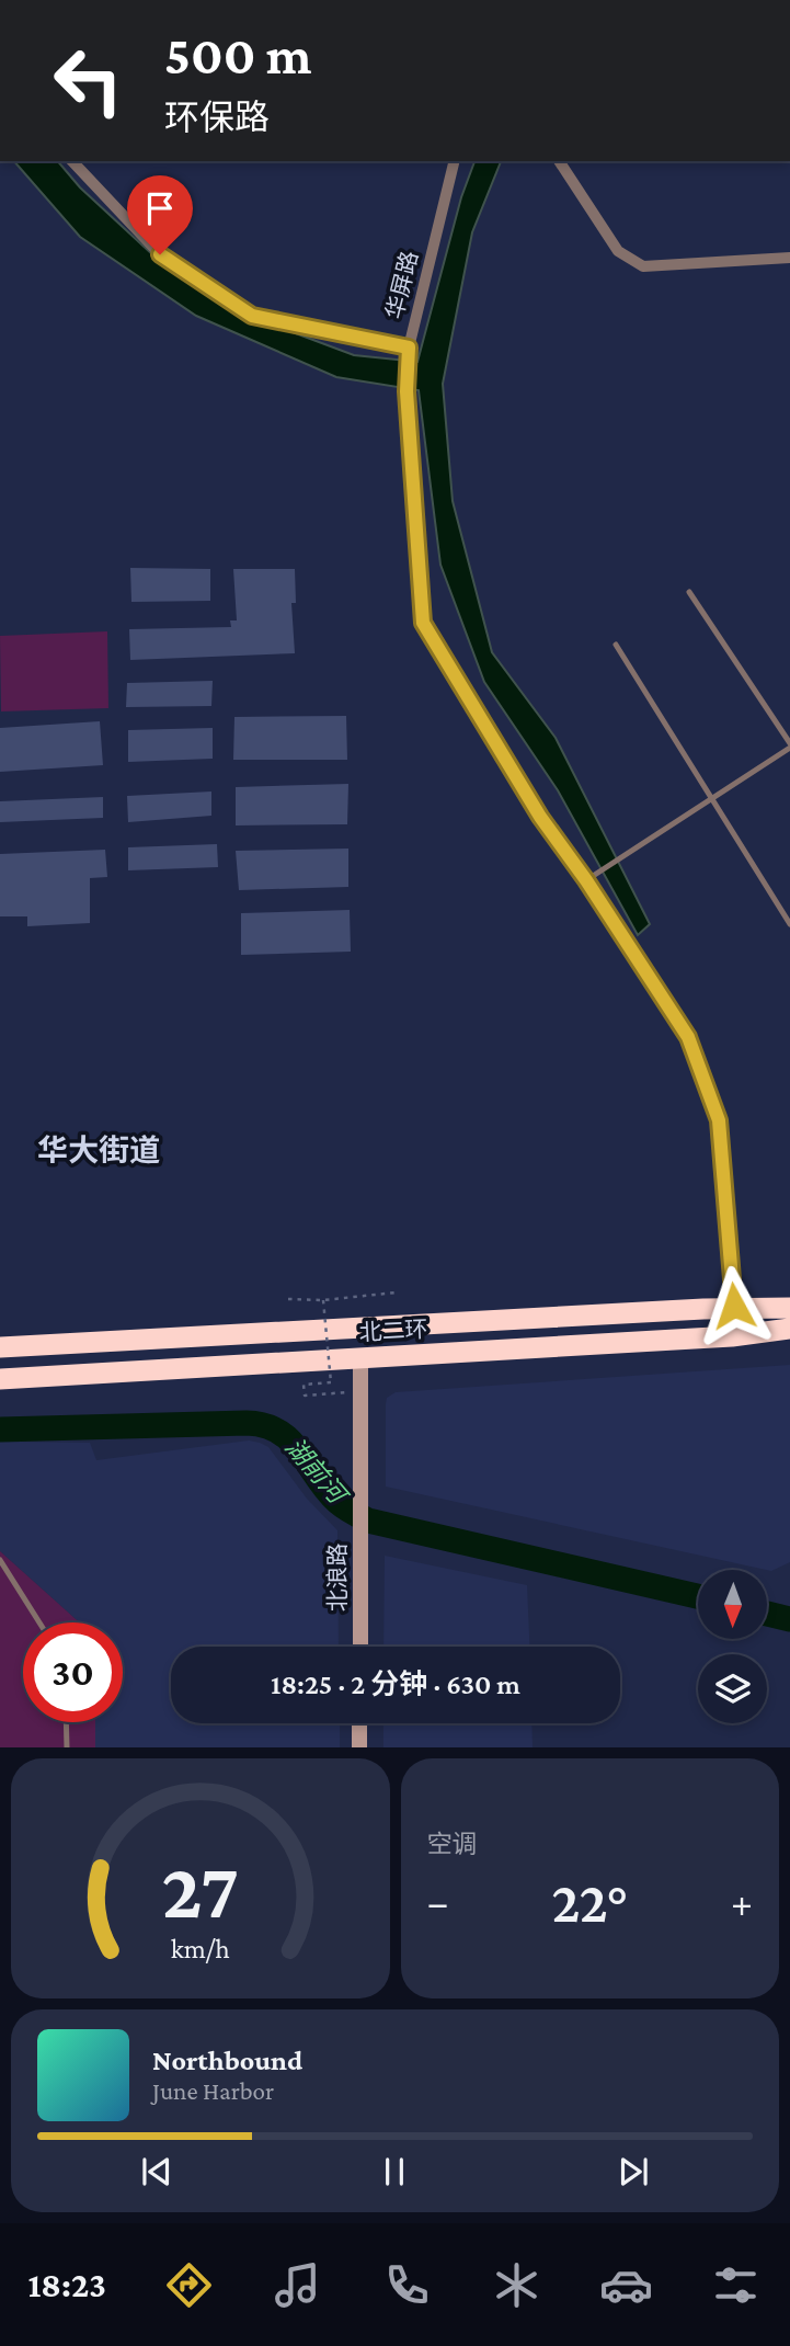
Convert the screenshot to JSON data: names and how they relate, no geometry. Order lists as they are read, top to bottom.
{
  "streets": {
    "highway": ["北二环"],
    "street": ["华屏路", "北浪路"]
  },
  "crossings": [
    ["北二环", "北浪路"]
  ],
  "districts": ["华大街道"],
  "water": ["湖前河"],
  "north": "bottom",
  "page": {
    "turn": ["500 m", "环保路"],
    "limit": "30",
    "trip": "18:25 · 2 分钟 · 630 m",
    "tile": "空调",
    "heat": ["−", "22°", "+"],
    "song": ["Northbound", "June Harbor"],
    "tabs": "18:23",
    "gauge": ["27", "km/h"]
  }
}
